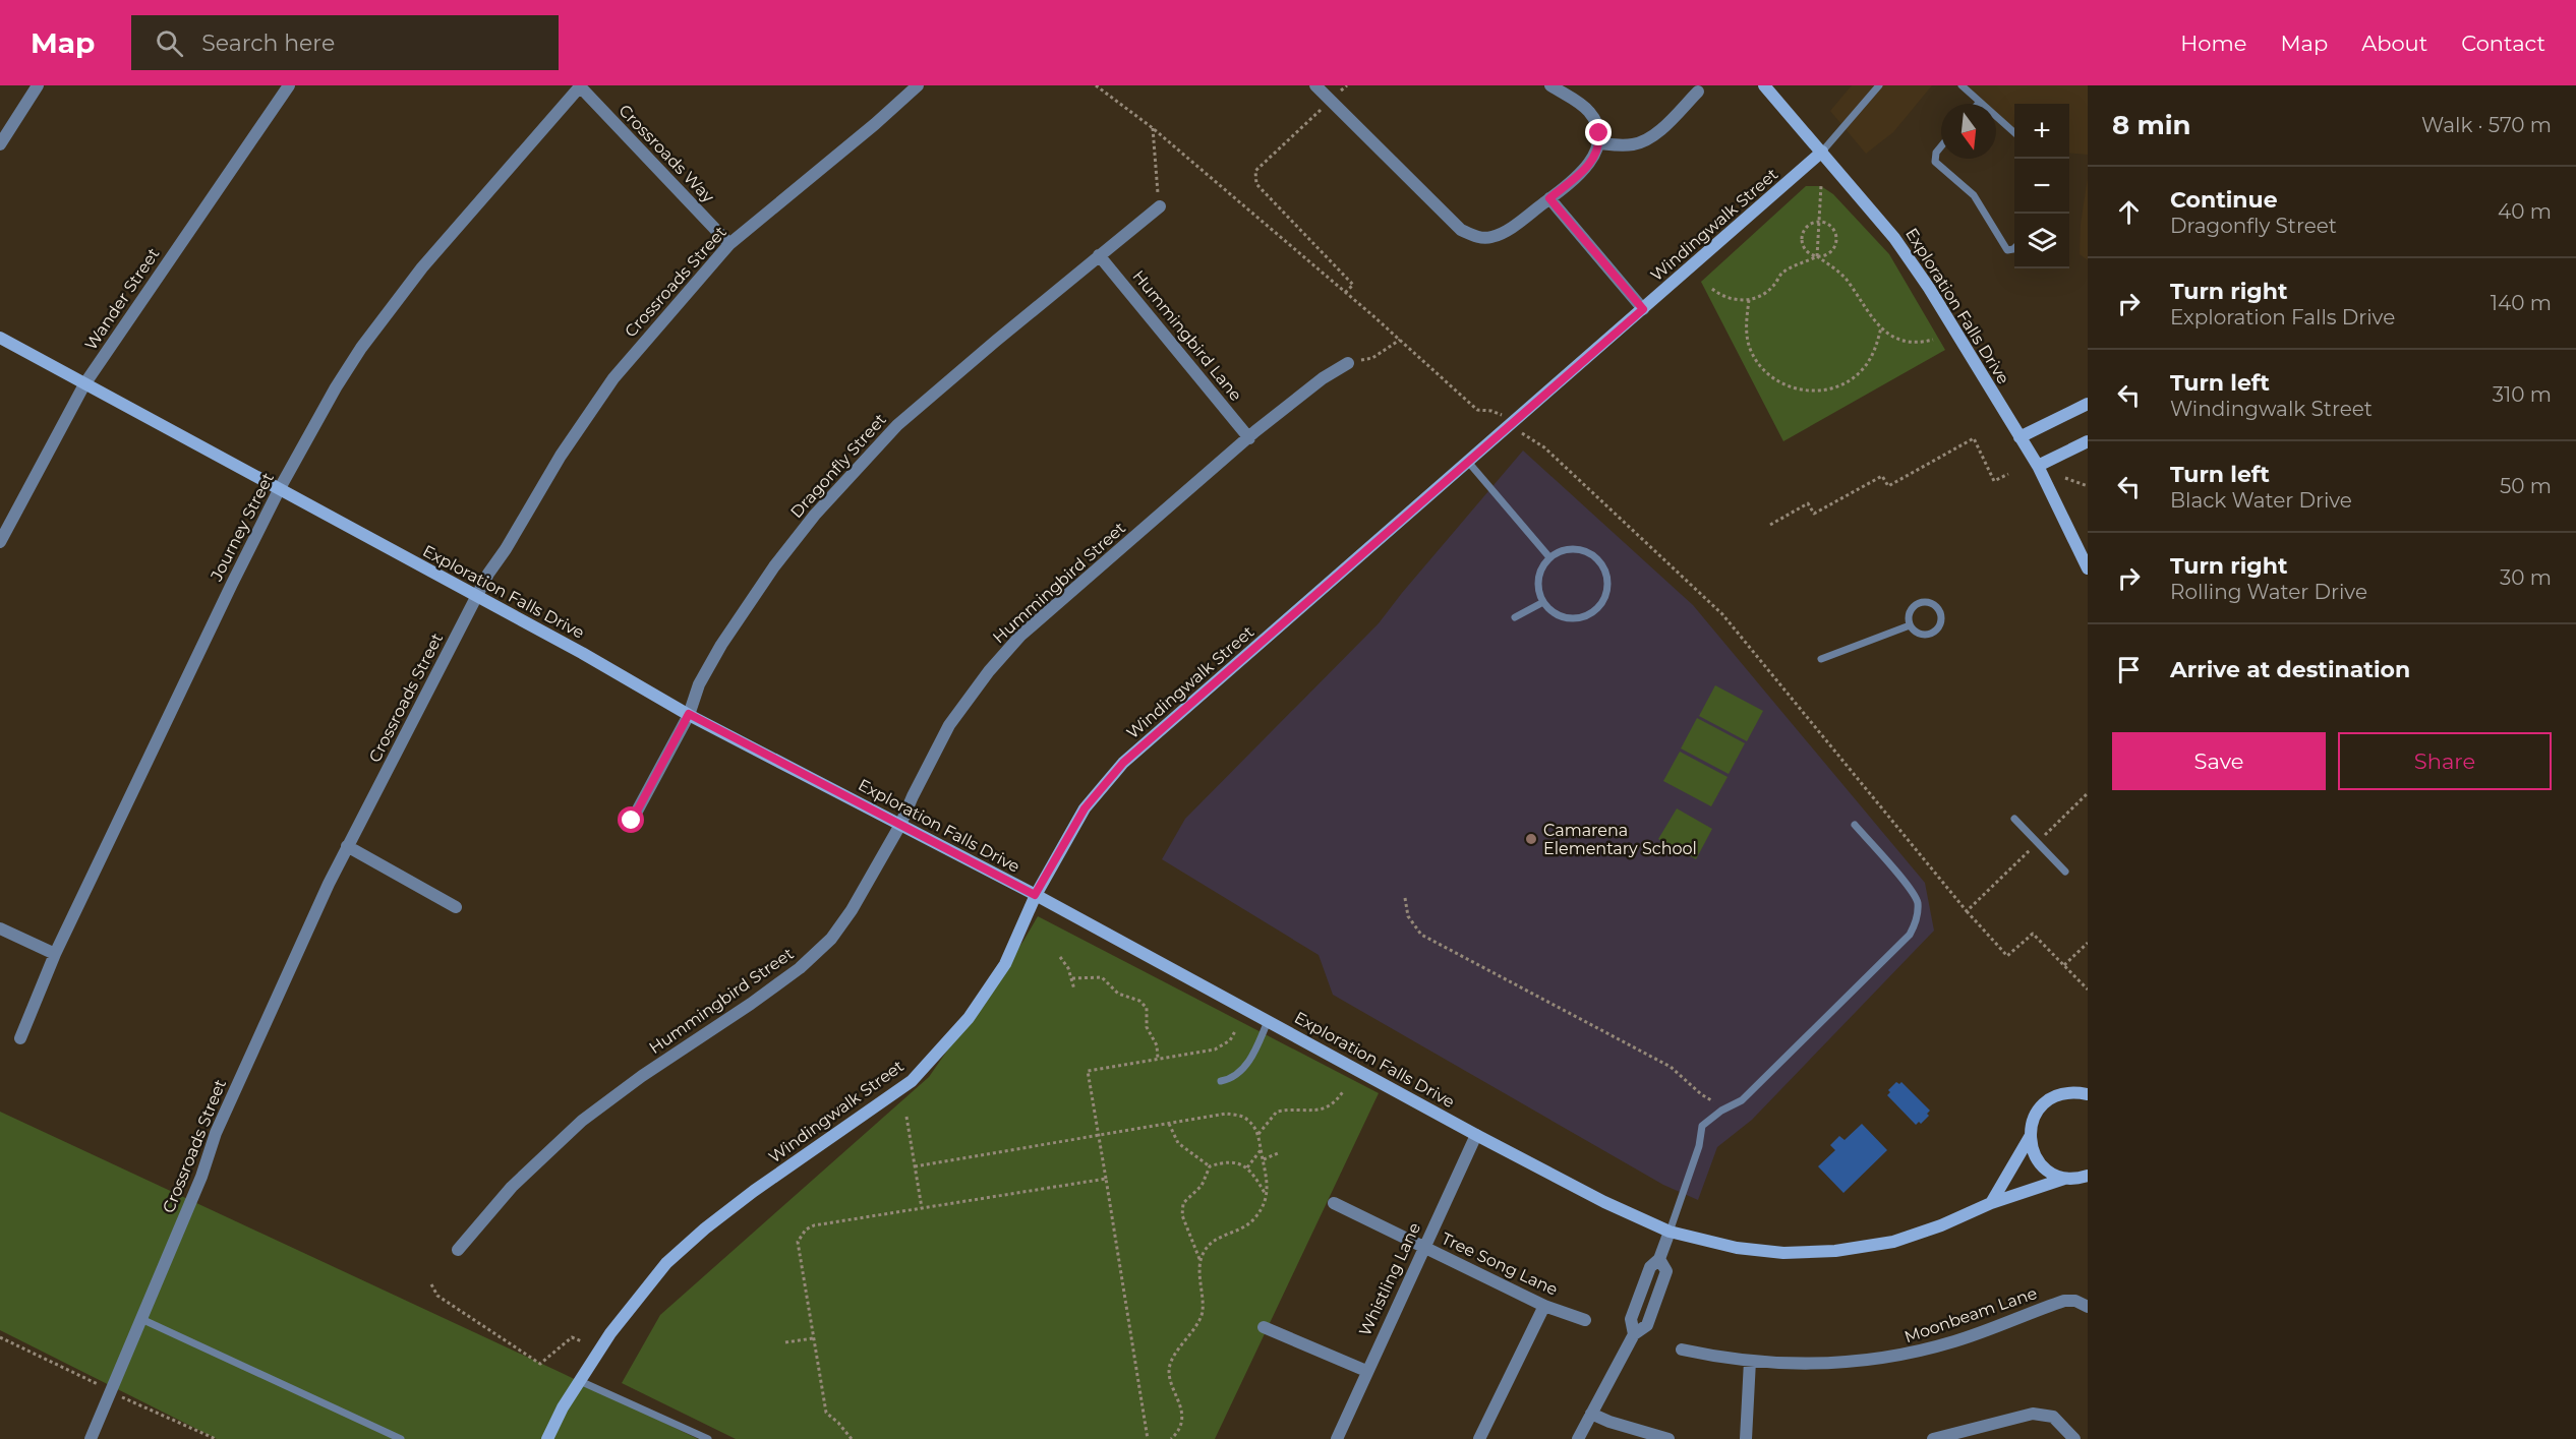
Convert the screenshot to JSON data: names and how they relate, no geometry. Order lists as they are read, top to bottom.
{
  "streets": {
    "street": [
      "Crossroads Way",
      "Windingwalk Street",
      "Crossroads Street",
      "Wander Street",
      "Exploration Falls Drive",
      "Hummingbird Lane",
      "Dragonfly Street",
      "Journey Street",
      "Hummingbird Street",
      "Tree Song Lane",
      "Whistling Lane",
      "Moonbeam Lane"
    ]
  },
  "crossings": [
    ["Crossroads Way", "Crossroads Street"],
    ["Crossroads Way", "Journey Street"],
    ["Windingwalk Street", "Exploration Falls Drive"],
    ["Crossroads Street", "Exploration Falls Drive"],
    ["Wander Street", "Exploration Falls Drive"],
    ["Exploration Falls Drive", "Dragonfly Street"],
    ["Exploration Falls Drive", "Journey Street"],
    ["Exploration Falls Drive", "Hummingbird Street"],
    ["Exploration Falls Drive", "Whistling Lane"],
    ["Hummingbird Lane", "Dragonfly Street"],
    ["Hummingbird Lane", "Hummingbird Street"],
    ["Tree Song Lane", "Whistling Lane"]
  ],
  "places": ["Camarena Elementary School"],
  "north": "bottom",
  "page": {
    "header": "Map",
    "search": "Search here",
    "nav": [
      "Home",
      "Map",
      "About",
      "Contact"
    ],
    "heading": ["8 min", "Walk · 570 m"],
    "map_buttons": ["+", "−"],
    "list": [
      ["Continue", "Dragonfly Street", "40 m"],
      ["Turn right", "Exploration Falls Drive", "140 m"],
      ["Turn left", "Windingwalk Street", "310 m"],
      ["Turn left", "Black Water Drive", "50 m"],
      ["Turn right", "Rolling Water Drive", "30 m"],
      "Arrive at destination"
    ],
    "buttons": ["Save", "Share"]
  }
}
